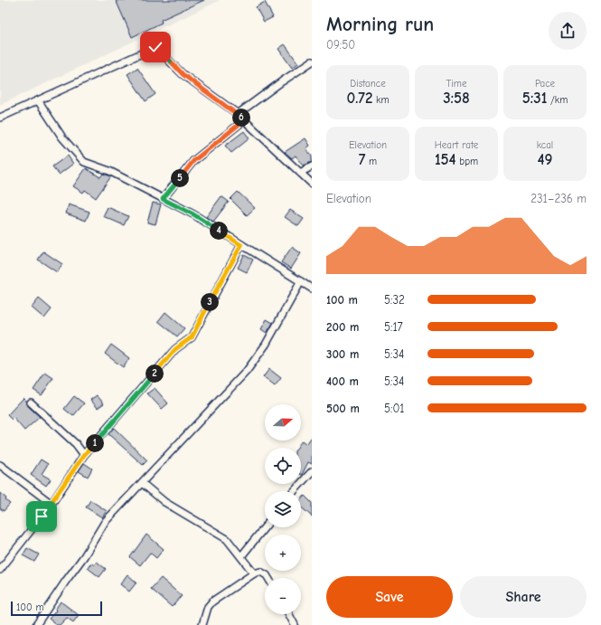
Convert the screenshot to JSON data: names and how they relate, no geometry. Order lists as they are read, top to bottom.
{
  "scale_bar": "100 m",
  "north": "right",
  "page": {
    "heading": ["Morning run", "09:50"],
    "stats": [
      ["Distance", "0.72 km"],
      ["Time", "3:58"],
      ["Pace", "5:31 /km"],
      ["Elevation", "7 m"],
      ["Heart rate", "154 bpm"],
      ["kcal", "49"]
    ],
    "pins": [
      "6",
      "5",
      "4",
      "3",
      "2",
      "1"
    ],
    "chart": ["Elevation", "231–236 m"],
    "list": [
      {
        "name": "100 m",
        "note": "5:32"
      },
      {
        "name": "200 m",
        "note": "5:17"
      },
      {
        "name": "300 m",
        "note": "5:34"
      },
      {
        "name": "400 m",
        "note": "5:34"
      },
      {
        "name": "500 m",
        "note": "5:01"
      }
    ],
    "map_buttons": ["+", "−"],
    "buttons": ["Save", "Share"],
    "scale": "100 m"
  }
}
